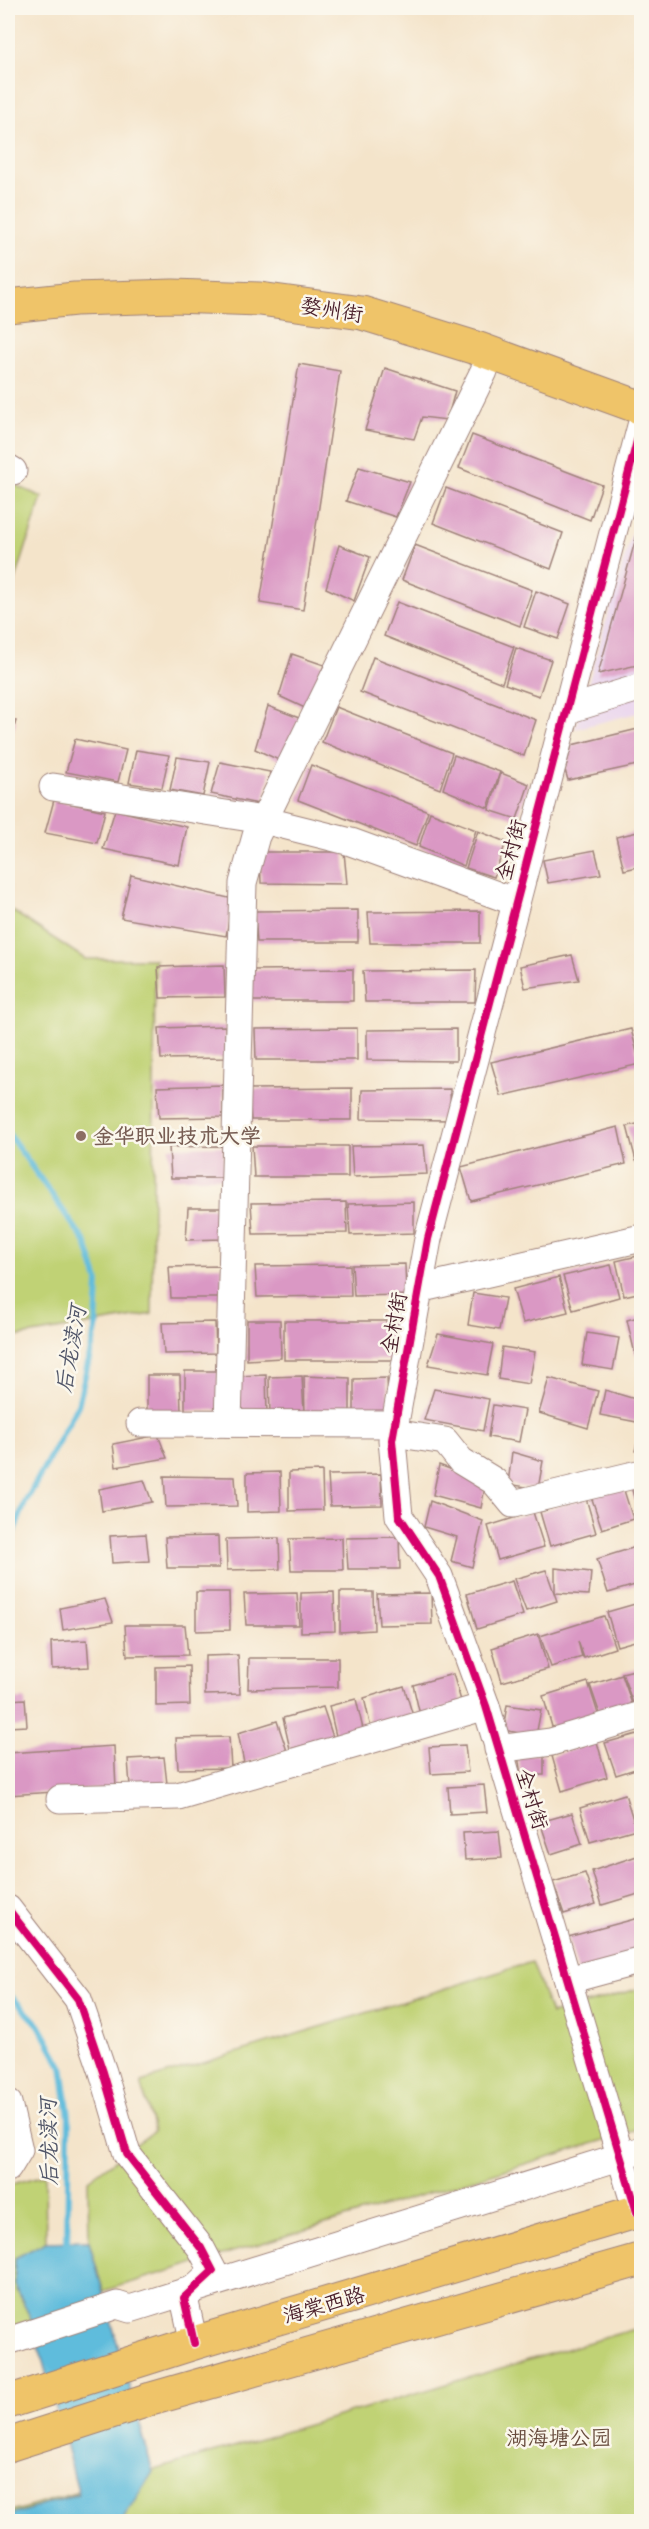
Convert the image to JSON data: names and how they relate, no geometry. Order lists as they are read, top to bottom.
{
  "streets": {
    "main road": ["婺州街", "海棠西路"],
    "street": ["全村街"]
  },
  "crossings": [
    ["婺州街", "全村街"],
    ["全村街", "海棠西路"]
  ],
  "water": ["后龙渎河"],
  "parks": ["湖海塘公园"],
  "places": ["金华职业技术大学"]
}
